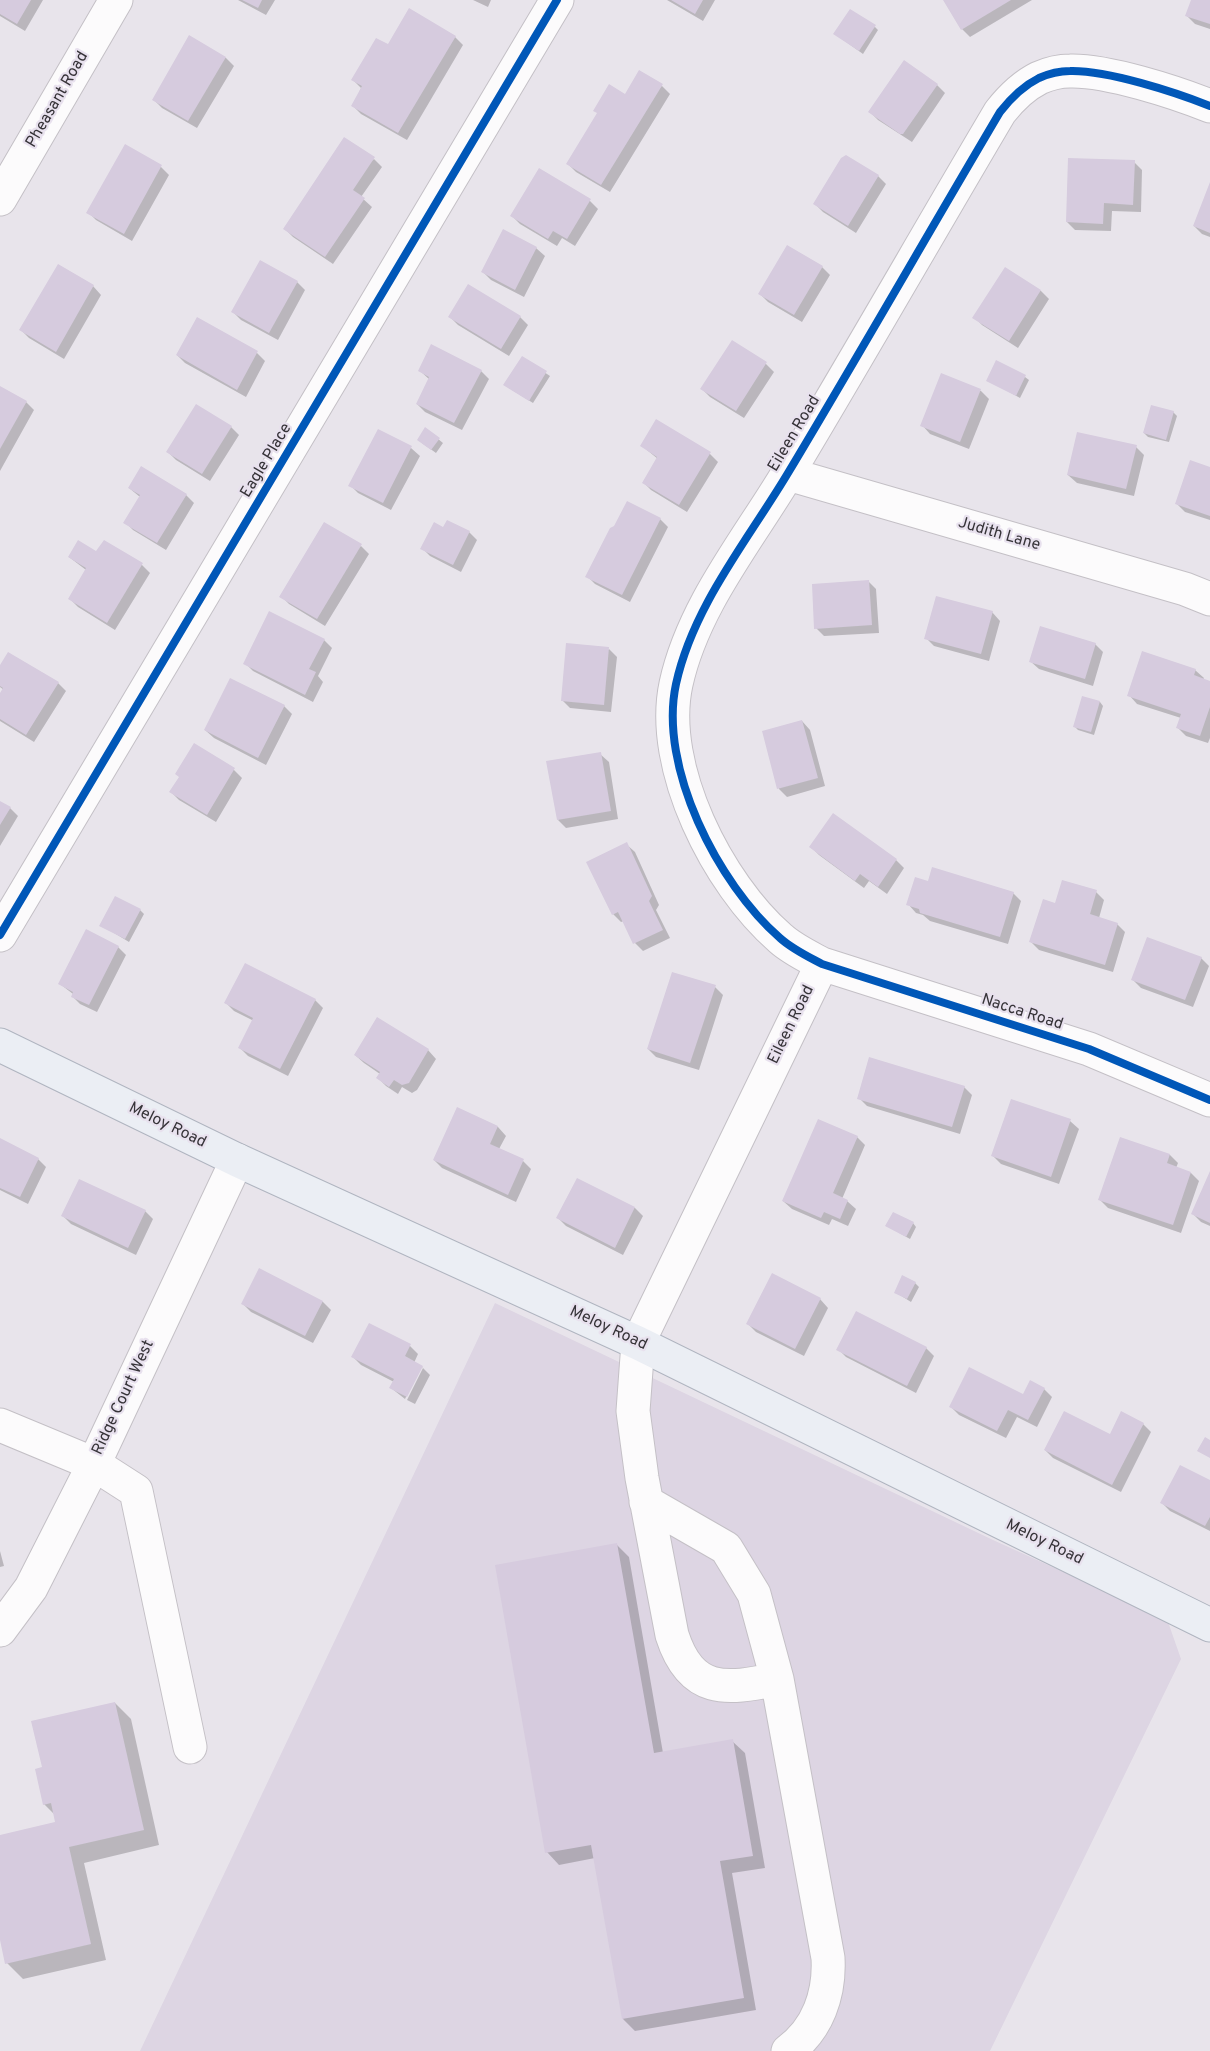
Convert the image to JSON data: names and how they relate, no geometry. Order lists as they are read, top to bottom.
{
  "streets": {
    "main road": ["Meloy Road"],
    "street": [
      "Pheasant Road",
      "Eileen Road",
      "Eagle Place",
      "Judith Lane",
      "Nacca Road",
      "Ridge Court West"
    ]
  },
  "crossings": [
    ["Eileen Road", "Judith Lane"],
    ["Eileen Road", "Nacca Road"],
    ["Eileen Road", "Meloy Road"],
    ["Meloy Road", "Ridge Court West"]
  ]
}
